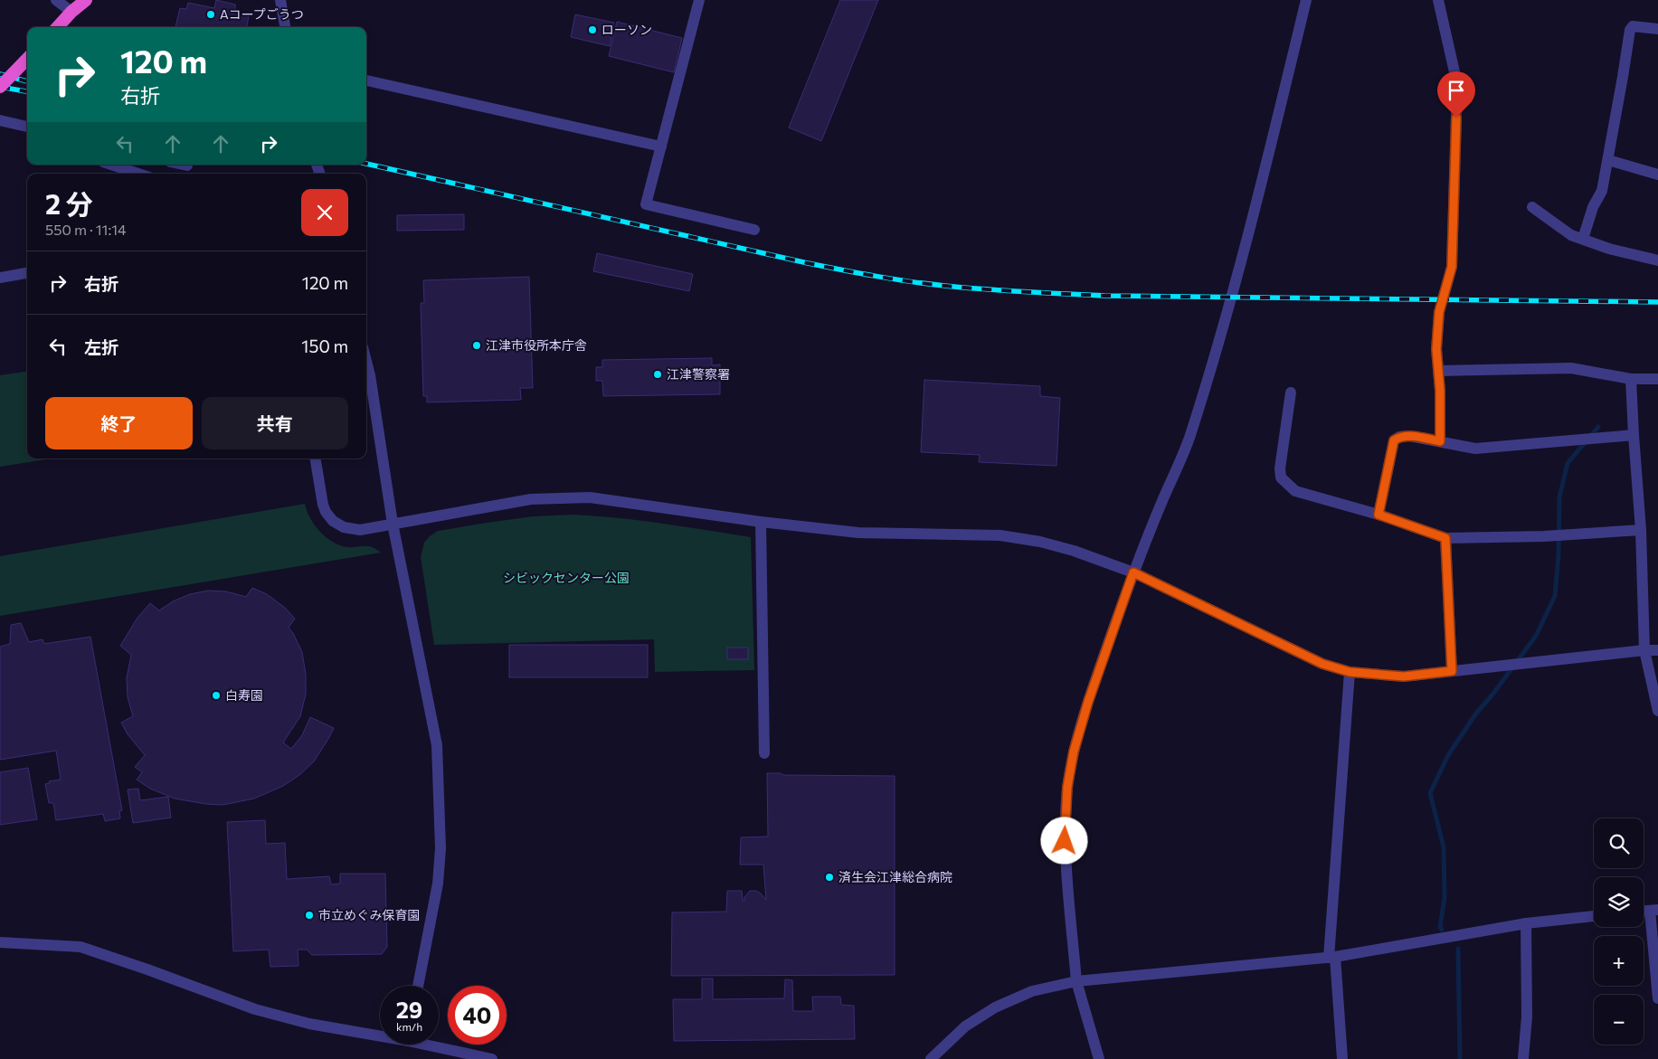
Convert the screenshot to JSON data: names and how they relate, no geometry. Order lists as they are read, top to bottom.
{
  "parks": ["シビックセンター公園"],
  "places": [
    "Aコープごうつ",
    "ローソン",
    "江津市役所本庁舎",
    "江津警察署",
    "白寿園",
    "済生会江津総合病院",
    "市立めぐみ保育園"
  ],
  "page": {
    "turn": ["120 m", "右折"],
    "heading": ["2 分", "550 m · 11:14"],
    "list": [
      {
        "name": "右折",
        "value": "120 m"
      },
      {
        "name": "左折",
        "value": "150 m"
      }
    ],
    "buttons": ["終了", "共有"],
    "map_buttons": ["+", "−"],
    "speed": "29 km/h",
    "limit": "40"
  }
}
